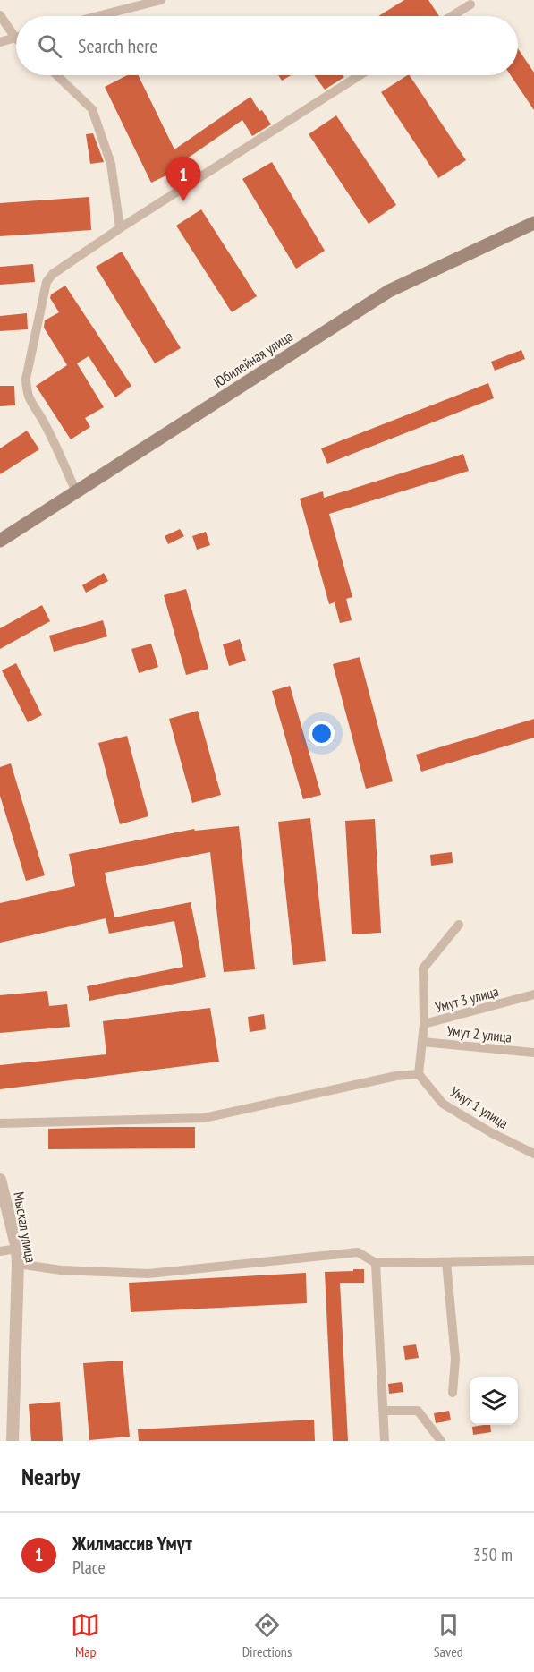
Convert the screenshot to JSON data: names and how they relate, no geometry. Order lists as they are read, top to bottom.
{
  "streets": {
    "main road": ["Юбилейная улица"],
    "street": [
      "Умут 3 улица",
      "Умут 2 улица",
      "Умут 1 улица",
      "Мыскал улица"
    ]
  },
  "crossings": [
    ["Умут 3 улица", "Умут 2 улица"],
    ["Умут 3 улица", "Умут 1 улица"]
  ],
  "page": {
    "search": "Search here",
    "pins": "1",
    "heading": "Nearby",
    "list": [
      {
        "mark": "1",
        "name": "Жилмассив Үмүт",
        "note": "Place",
        "value": "350 m"
      }
    ],
    "nav": ["Map", "Directions", "Saved"]
  }
}
